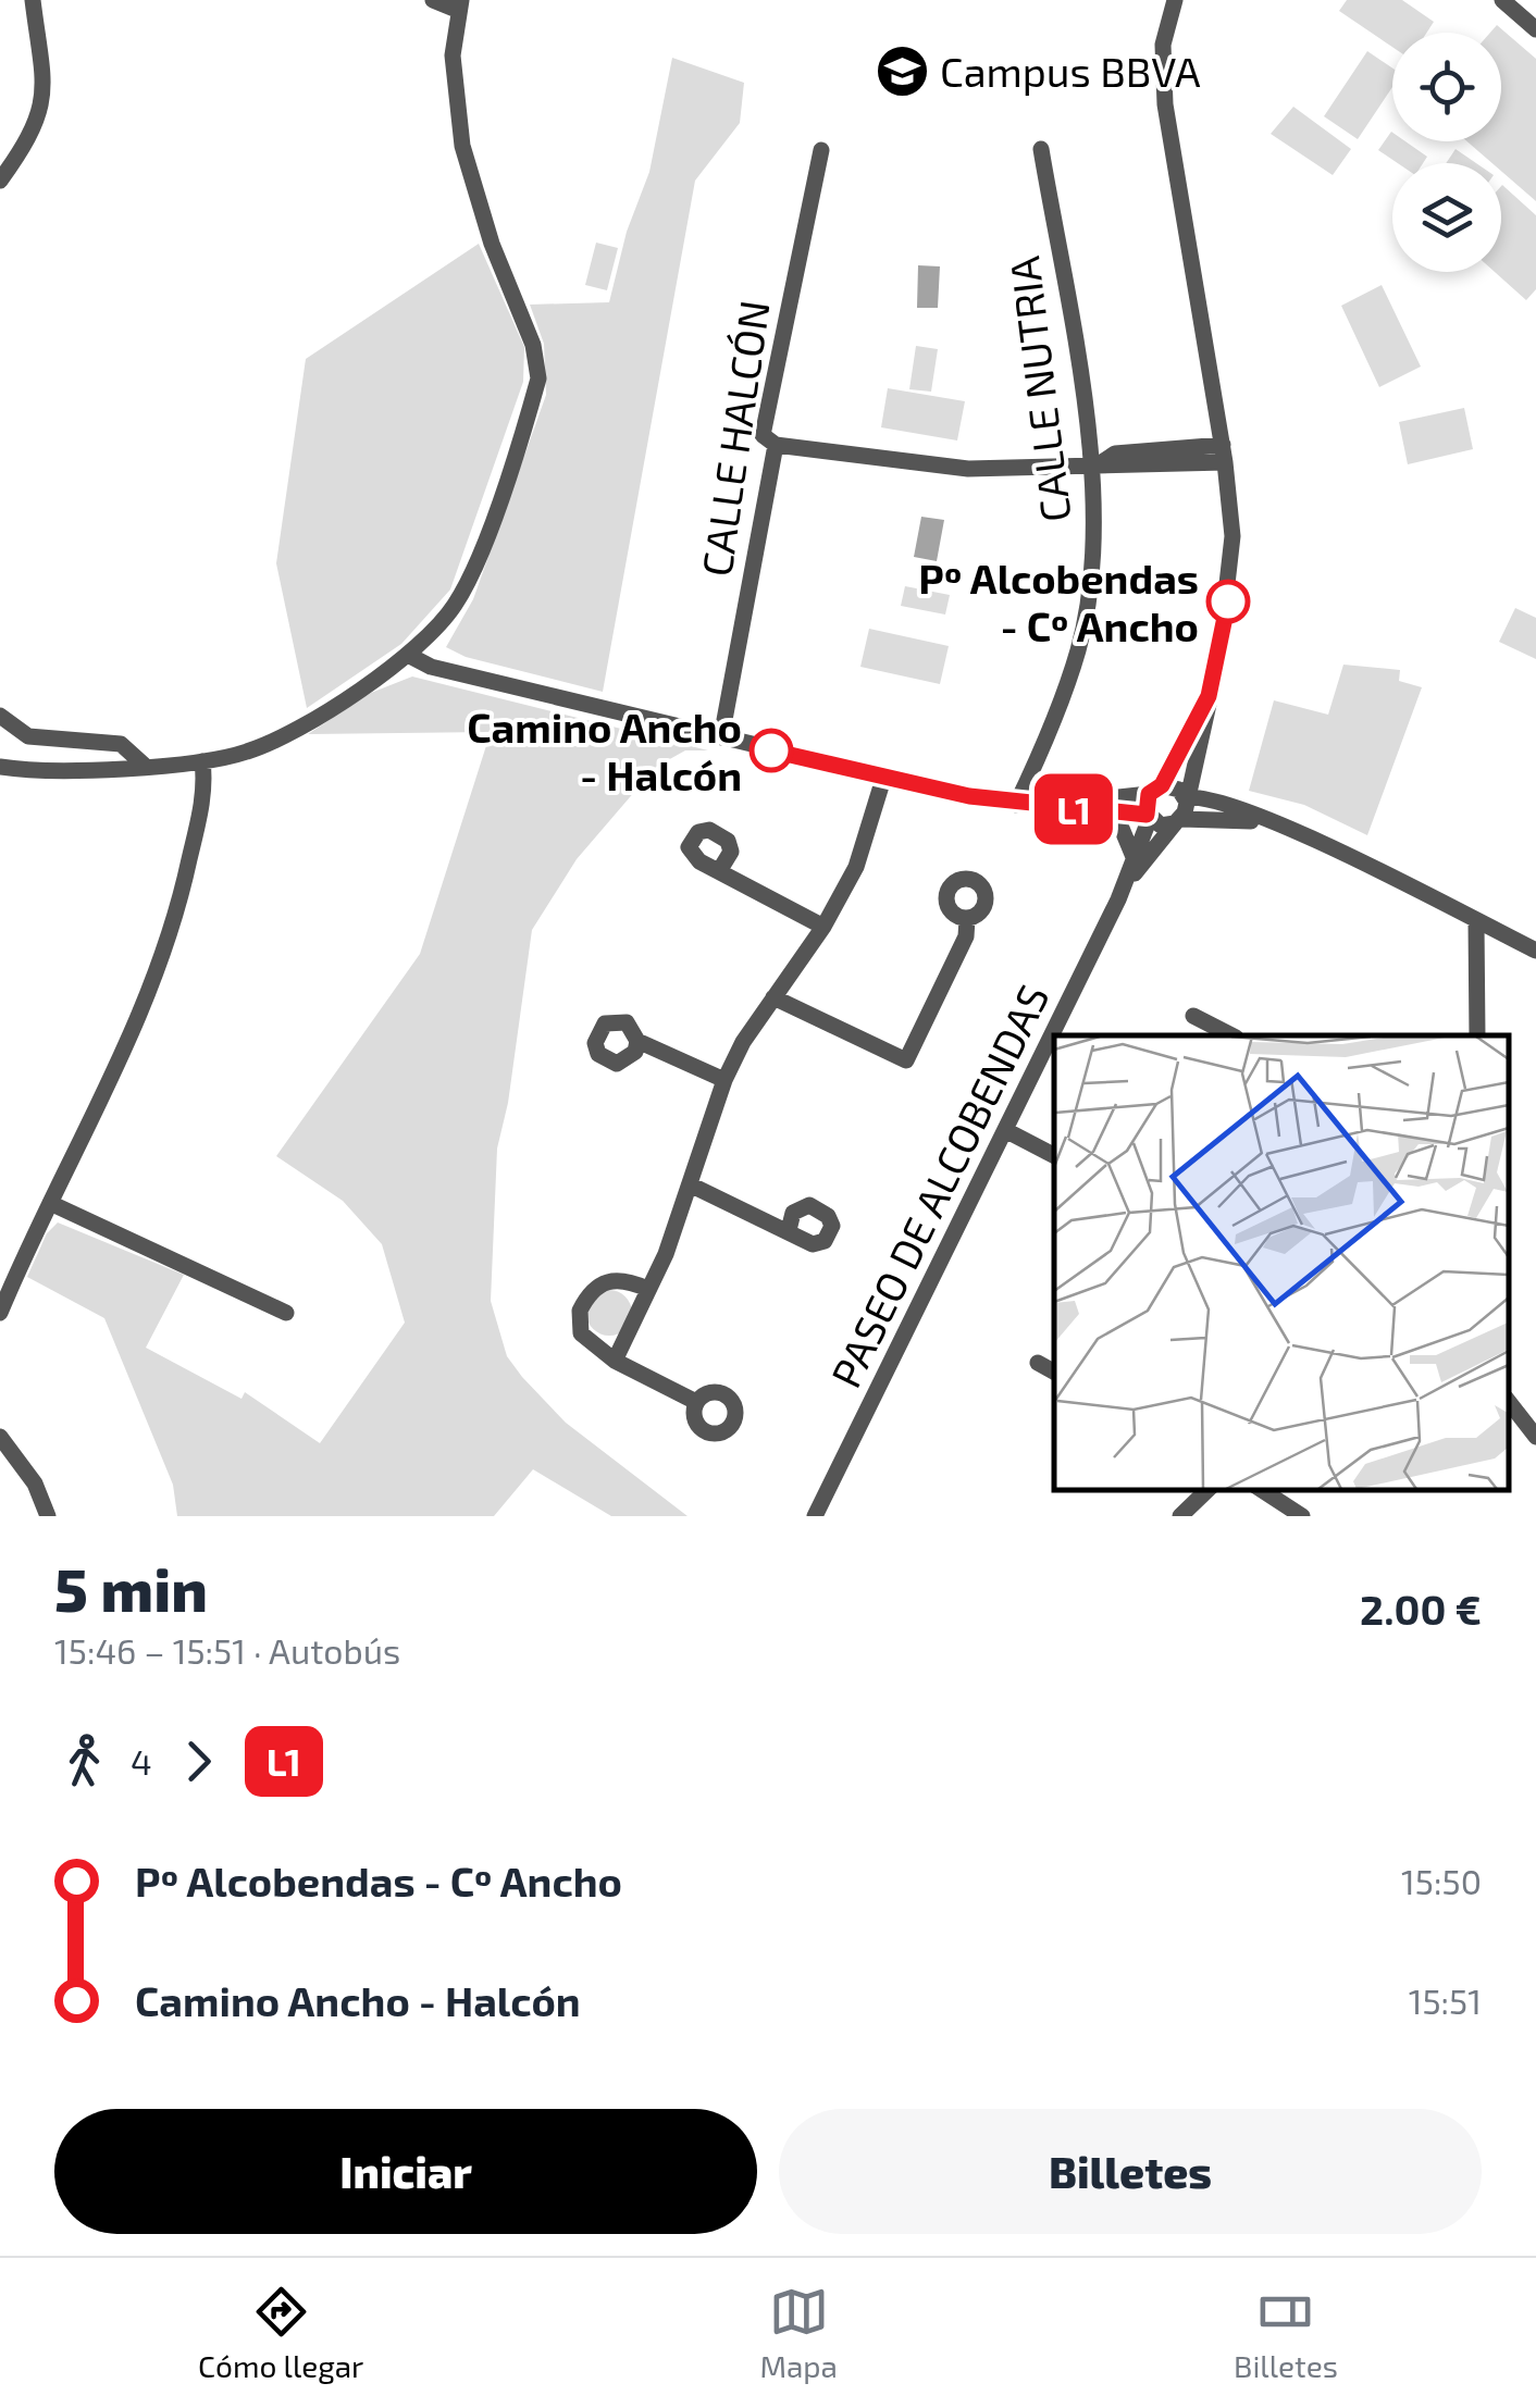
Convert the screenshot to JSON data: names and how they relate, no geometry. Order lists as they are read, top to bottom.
{
  "streets": {
    "street": ["CALLE NUTRIA", "CALLE HALCÓN", "PASEO DE ALCOBENDAS"]
  },
  "places": {
    "school or university": ["Campus BBVA"],
    "other": ["Pº Alcobendas - Cº Ancho", "Camino Ancho - Halcón"]
  },
  "lines": ["bus line L1"],
  "page": {
    "on_map": "L1",
    "heading": ["5 min", "15:46 – 15:51 · Autobús", "2.00 €"],
    "legs": ["4", "L1"],
    "list": [
      {
        "name": "Pº Alcobendas - Cº Ancho",
        "value": "15:50"
      },
      {
        "name": "Camino Ancho - Halcón",
        "value": "15:51"
      }
    ],
    "buttons": ["Iniciar", "Billetes"],
    "tabs": ["Cómo llegar", "Mapa", "Billetes"]
  }
}
